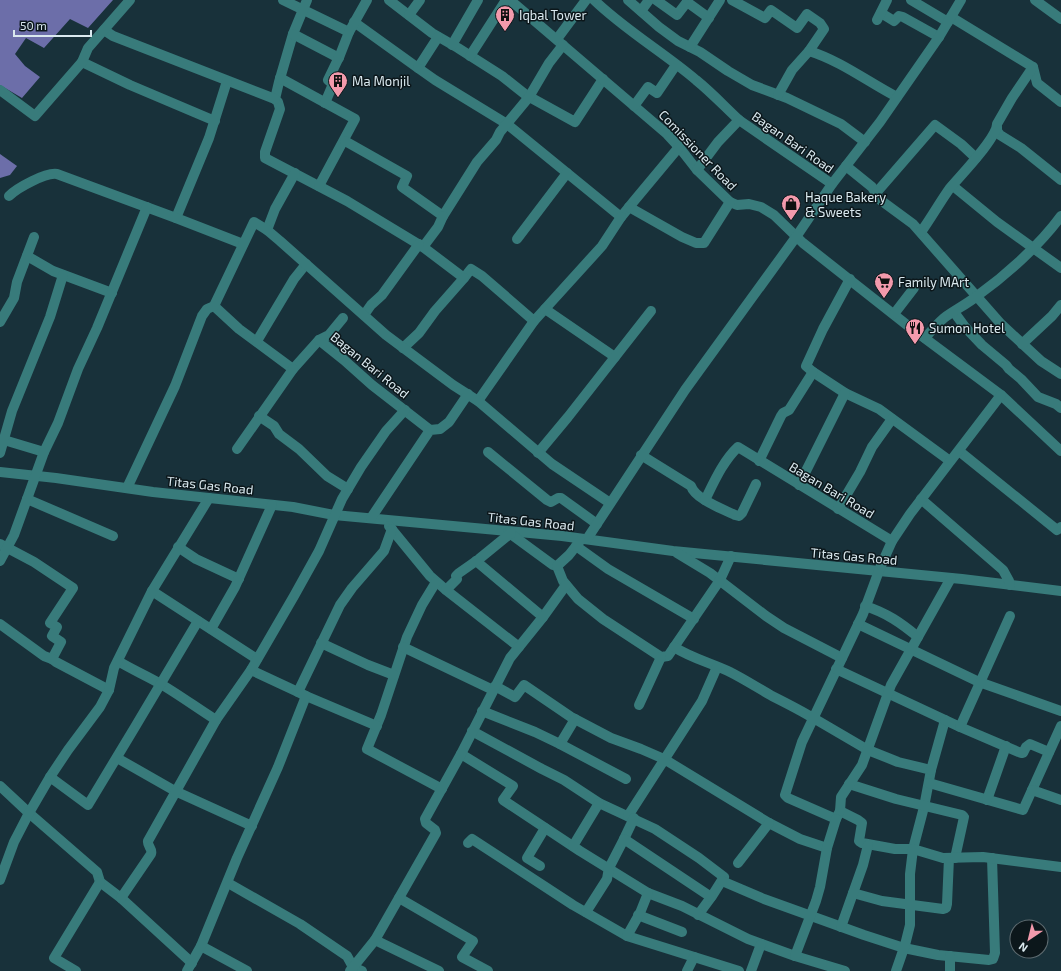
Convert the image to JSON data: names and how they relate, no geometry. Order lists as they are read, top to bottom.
{
  "streets": {
    "street": ["Bagan Bari Road", "Comissioner Road", "Titas Gas Road"]
  },
  "crossings": [
    ["Bagan Bari Road", "Comissioner Road"]
  ],
  "places": {
    "building": ["Iqbal Tower", "Ma Monjil"],
    "shop": ["Haque Bakery & Sweets"],
    "supermarket": ["Family MArt"],
    "restaurant": ["Sumon Hotel"]
  },
  "scale_bar": "50 m",
  "north": "bottom left"
}
